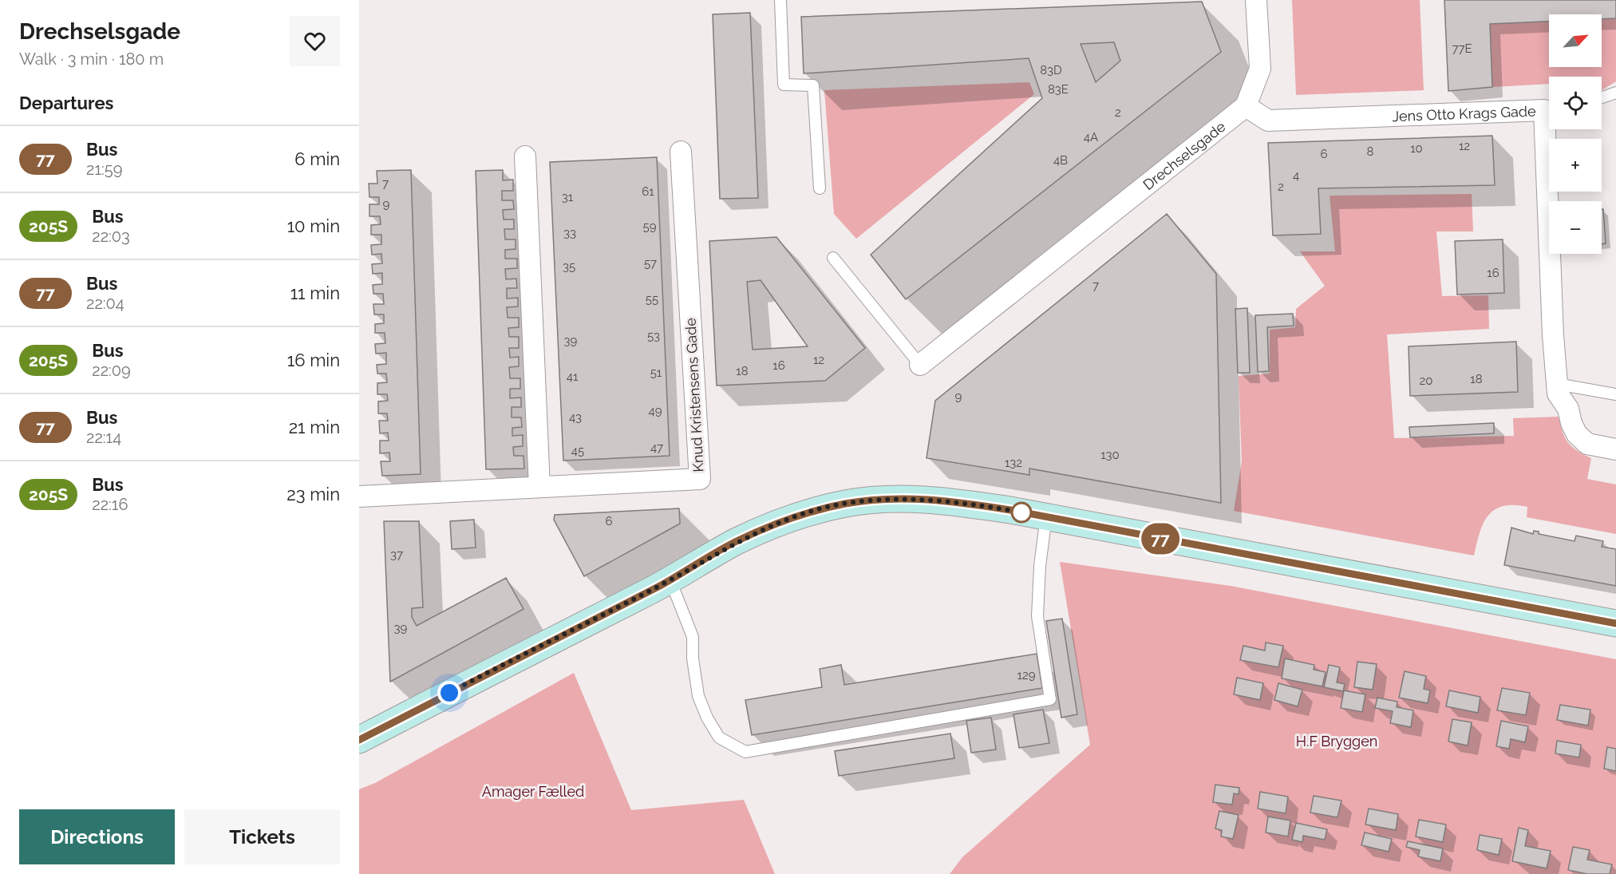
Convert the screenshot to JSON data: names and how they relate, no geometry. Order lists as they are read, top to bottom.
{
  "streets": {
    "street": ["Jens Otto Krags Gade", "Drechselsgade", "Knud Kristensens Gade"]
  },
  "crossings": [
    ["Jens Otto Krags Gade", "Drechselsgade"]
  ],
  "parks": ["H.F Bryggen", "Amager Fælled"],
  "lines": ["bus line 77"],
  "house_numbers": [
    "77E",
    "83D",
    "83E",
    "2",
    "4A",
    "12",
    "10",
    "8",
    "6",
    "4B",
    "4",
    "7",
    "2",
    "61",
    "31",
    "9",
    "59",
    "33",
    "57",
    "35",
    "16",
    "7",
    "55",
    "53",
    "39",
    "12",
    "16",
    "18",
    "51",
    "41",
    "18",
    "20",
    "9",
    "49",
    "43",
    "47",
    "45",
    "130",
    "132",
    "6",
    "37",
    "39",
    "129"
  ],
  "north": "top right",
  "page": {
    "heading": [
      ["Drechselsgade", "Walk · 3 min · 180 m"],
      "Departures"
    ],
    "on_map": "77",
    "map_buttons": ["+", "−"],
    "list": [
      {
        "mark": "77",
        "name": "Bus",
        "note": "21:59",
        "value": "6 min"
      },
      {
        "mark": "205S",
        "name": "Bus",
        "note": "22:03",
        "value": "10 min"
      },
      {
        "mark": "77",
        "name": "Bus",
        "note": "22:04",
        "value": "11 min"
      },
      {
        "mark": "205S",
        "name": "Bus",
        "note": "22:09",
        "value": "16 min"
      },
      {
        "mark": "77",
        "name": "Bus",
        "note": "22:14",
        "value": "21 min"
      },
      {
        "mark": "205S",
        "name": "Bus",
        "note": "22:16",
        "value": "23 min"
      }
    ],
    "buttons": ["Directions", "Tickets"]
  }
}
